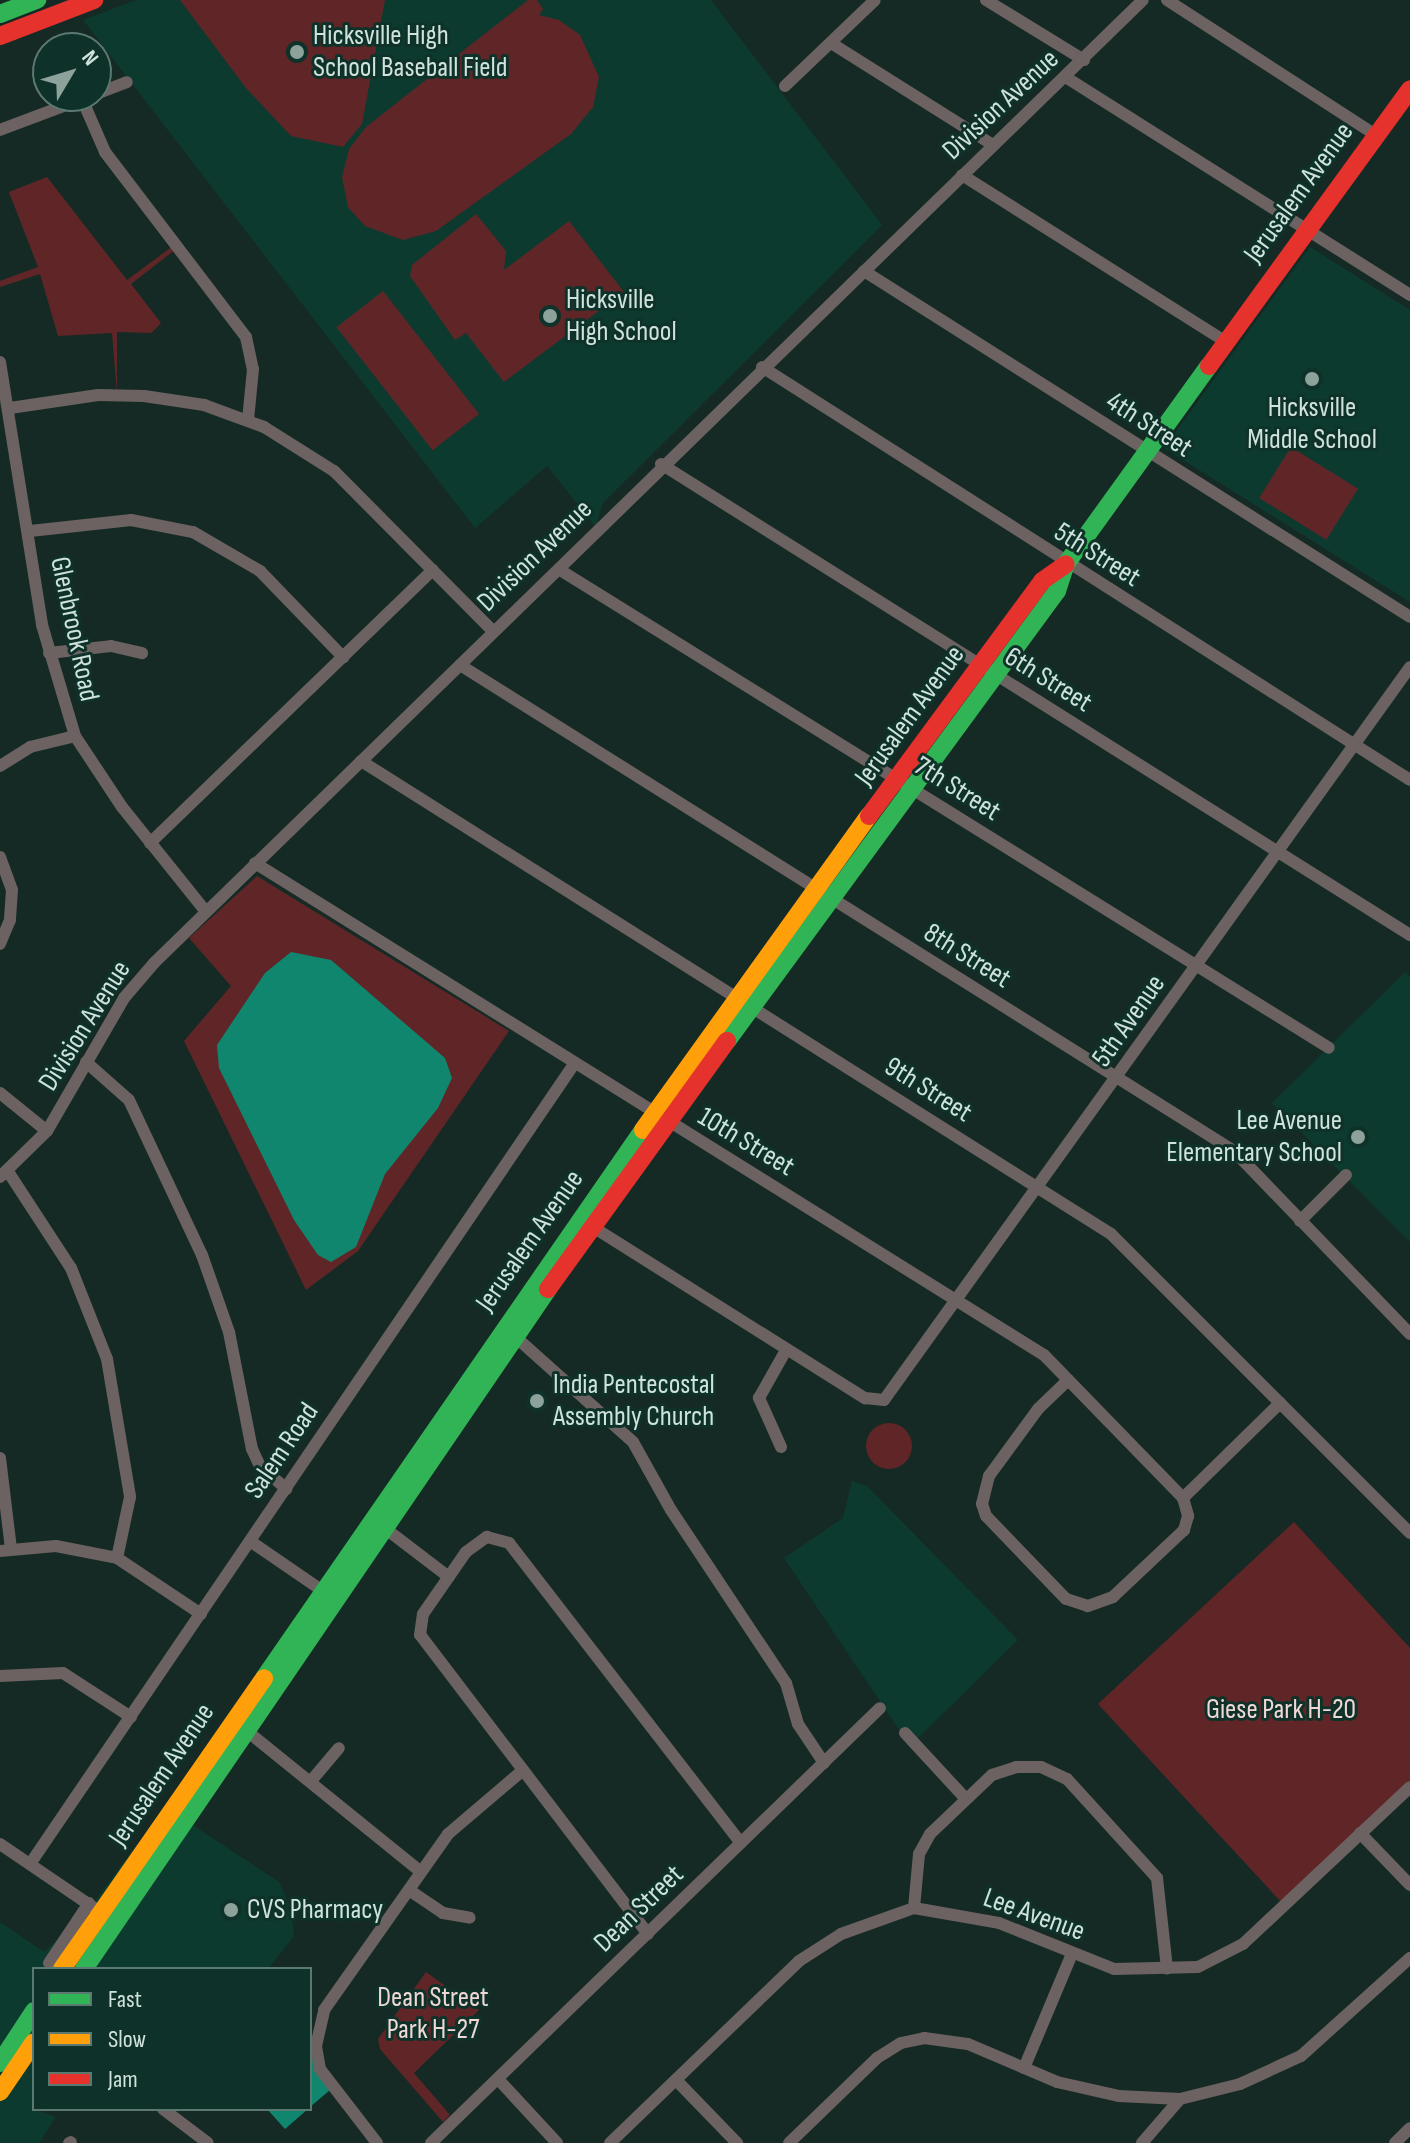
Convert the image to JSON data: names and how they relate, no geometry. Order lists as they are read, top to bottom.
{
  "streets": {
    "main road": ["Jerusalem Avenue"],
    "street": [
      "Division Avenue",
      "4th Street",
      "5th Street",
      "Glenbrook Road",
      "6th Street",
      "7th Street",
      "8th Street",
      "5th Avenue",
      "9th Street",
      "10th Street",
      "Salem Road",
      "Dean Street",
      "Lee Avenue"
    ]
  },
  "crossings": [
    ["Division Avenue", "4th Street"],
    ["Division Avenue", "5th Street"],
    ["Division Avenue", "Glenbrook Road"],
    ["Division Avenue", "6th Street"],
    ["Division Avenue", "7th Street"],
    ["Division Avenue", "8th Street"],
    ["Division Avenue", "9th Street"],
    ["Division Avenue", "10th Street"],
    ["Jerusalem Avenue", "4th Street"],
    ["Jerusalem Avenue", "5th Street"],
    ["Jerusalem Avenue", "6th Street"],
    ["Jerusalem Avenue", "7th Street"],
    ["Jerusalem Avenue", "8th Street"],
    ["Jerusalem Avenue", "9th Street"],
    ["Jerusalem Avenue", "10th Street"],
    ["5th Street", "5th Avenue"],
    ["6th Street", "5th Avenue"],
    ["7th Street", "5th Avenue"],
    ["8th Street", "5th Avenue"],
    ["5th Avenue", "9th Street"],
    ["5th Avenue", "10th Street"],
    ["10th Street", "Salem Road"]
  ],
  "parks": ["Giese Park H-20", "Dean Street Park H-27"],
  "places": [
    "Hicksville High School Baseball Field",
    "Hicksville High School",
    "Hicksville Middle School",
    "Lee Avenue Elementary School",
    "India Pentecostal Assembly Church",
    "CVS Pharmacy"
  ],
  "legend": ["Fast", "Slow", "Jam"],
  "north": "top right"
}
